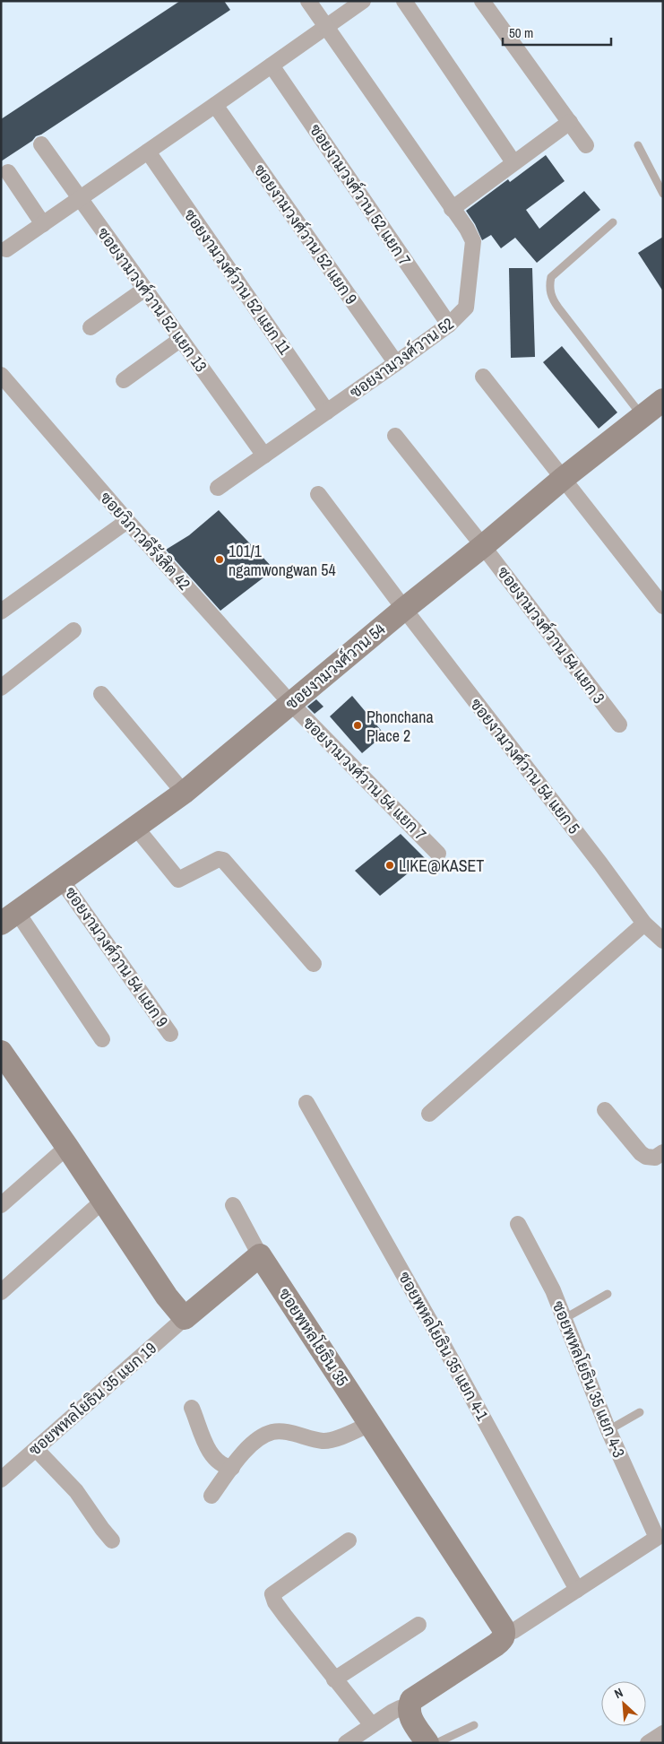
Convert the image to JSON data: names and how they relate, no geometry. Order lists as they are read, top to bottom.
{
  "streets": {
    "street": [
      "ซอยงามวงศ์วาน 52 แยก 7",
      "ซอยงามวงศ์วาน 52 แยก 9",
      "ซอยงามวงศ์วาน 52 แยก 11",
      "ซอยงามวงศ์วาน 52 แยก 13",
      "ซอยงามวงศ์วาน 52",
      "ซอยวิภาวดีรังสิต 42",
      "ซอยงามวงศ์วาน 54 แยก 3",
      "ซอยงามวงศ์วาน 54",
      "ซอยงามวงศ์วาน 54 แยก 5",
      "ซอยงามวงศ์วาน 54 แยก 7",
      "ซอยงามวงศ์วาน 54 แยก 9",
      "ซอยพหลโยธิน 35",
      "ซอยพหลโยธิน 35 แยก 4-1",
      "ซอยพหลโยธิน 35 แยก 4-3",
      "ซอยพหลโยธิน 35 แยก 19"
    ]
  },
  "crossings": [
    ["ซอยงามวงศ์วาน 52 แยก 7", "ซอยงามวงศ์วาน 52"],
    ["ซอยงามวงศ์วาน 52 แยก 9", "ซอยงามวงศ์วาน 52"],
    ["ซอยงามวงศ์วาน 52 แยก 11", "ซอยงามวงศ์วาน 52"],
    ["ซอยงามวงศ์วาน 52 แยก 13", "ซอยงามวงศ์วาน 52"],
    ["ซอยวิภาวดีรังสิต 42", "ซอยงามวงศ์วาน 54"],
    ["ซอยวิภาวดีรังสิต 42", "ซอยงามวงศ์วาน 54 แยก 7"],
    ["ซอยงามวงศ์วาน 54 แยก 3", "ซอยงามวงศ์วาน 54"],
    ["ซอยงามวงศ์วาน 54", "ซอยงามวงศ์วาน 54 แยก 5"],
    ["ซอยงามวงศ์วาน 54", "ซอยงามวงศ์วาน 54 แยก 7"],
    ["ซอยงามวงศ์วาน 54", "ซอยงามวงศ์วาน 54 แยก 9"],
    ["ซอยพหลโยธิน 35 แยก 4-1", "ซอยพหลโยธิน 35 แยก 4-3"]
  ],
  "places": ["101/1 ngamwongwan 54", "Phonchana Place 2", "LIKE@KASET"],
  "scale_bar": "50 m",
  "north": "top left"
}
